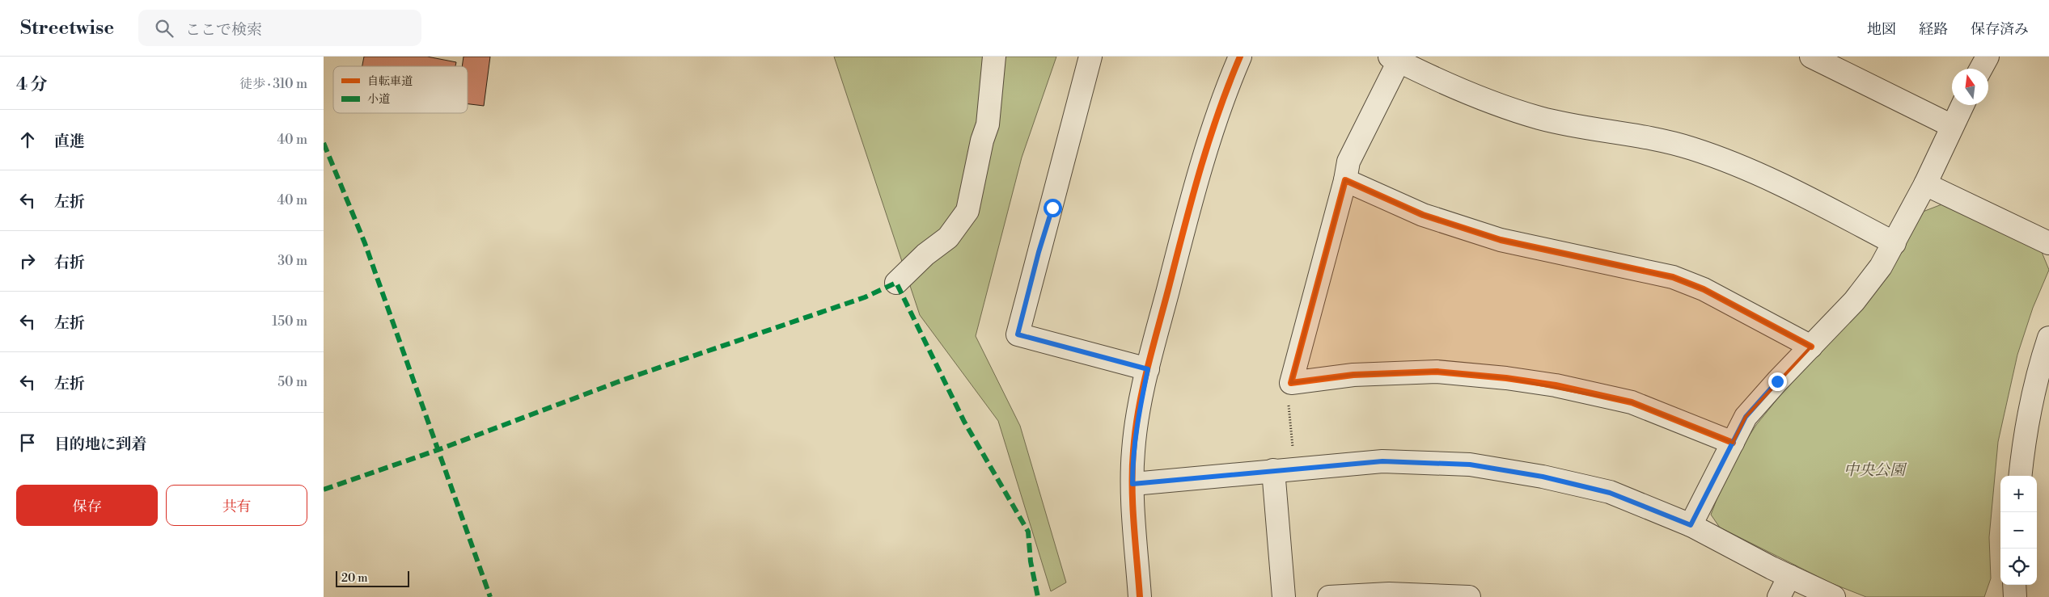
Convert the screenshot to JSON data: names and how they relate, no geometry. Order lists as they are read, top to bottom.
{
  "parks": ["中央公園"],
  "legend": ["自転車道", "小道"],
  "scale_bar": "20 m",
  "north": "top",
  "page": {
    "header": "Streetwise",
    "search": "ここで検索",
    "nav": ["地図", "経路", "保存済み"],
    "heading": ["4 分", "徒歩 · 310 m"],
    "list": [
      ["直進", "40 m"],
      ["左折", "40 m"],
      ["右折", "30 m"],
      ["左折", "150 m"],
      ["左折", "50 m"],
      "目的地に到着"
    ],
    "buttons": ["保存", "共有"],
    "map_buttons": ["+", "−"],
    "scale": "20 m"
  }
}
